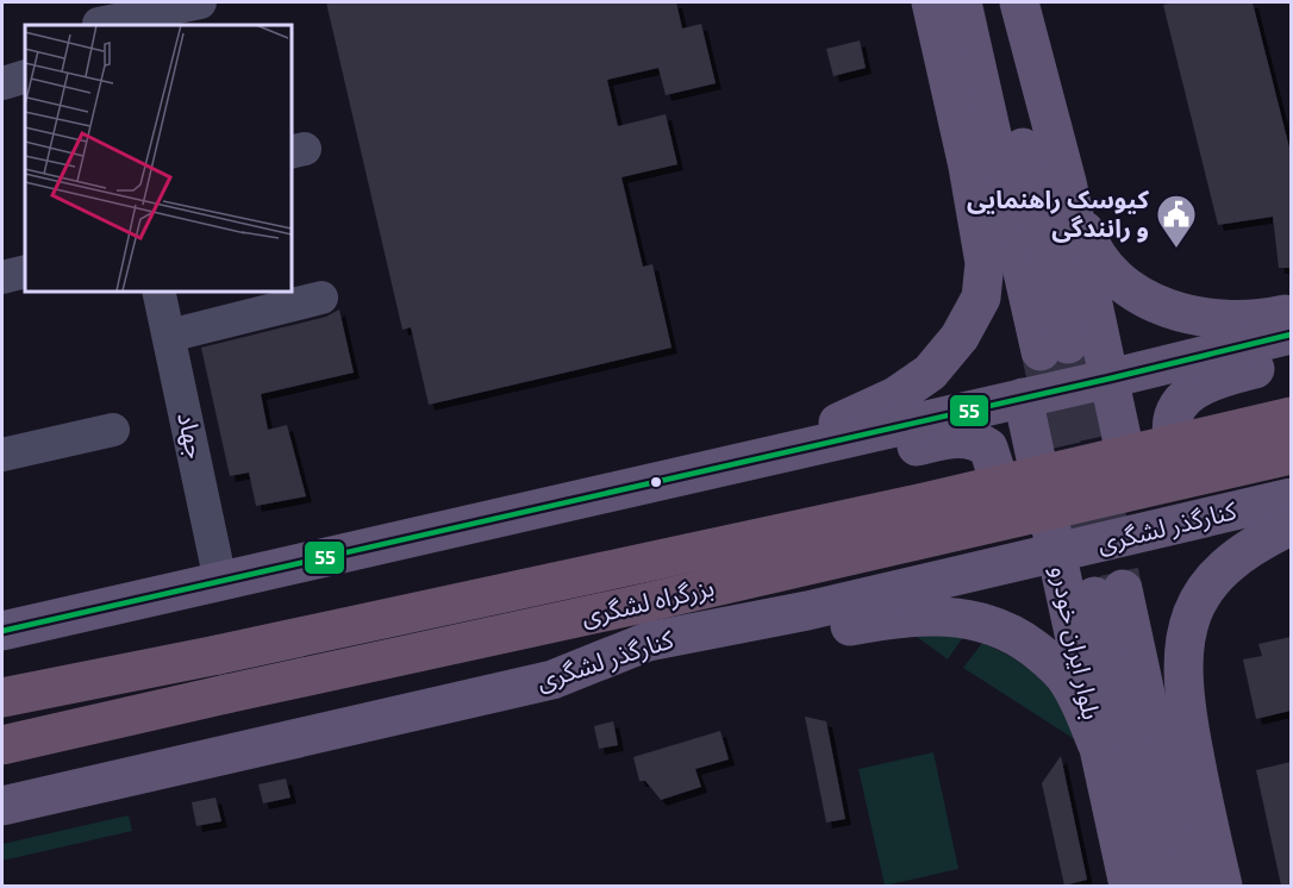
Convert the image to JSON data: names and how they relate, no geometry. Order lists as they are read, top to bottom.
{
  "streets": {
    "highway": ["بزرگراه لشگری"],
    "main road": ["کنارگذر لشگری", "بلوار ایران خودرو"],
    "street": ["جهاد"]
  },
  "crossings": [
    ["کنارگذر لشگری", "بلوار ایران خودرو"]
  ],
  "places": {
    "public building": ["کیوسک راهنمایی و رانندگی"]
  },
  "lines": ["transit line 55"]
}
